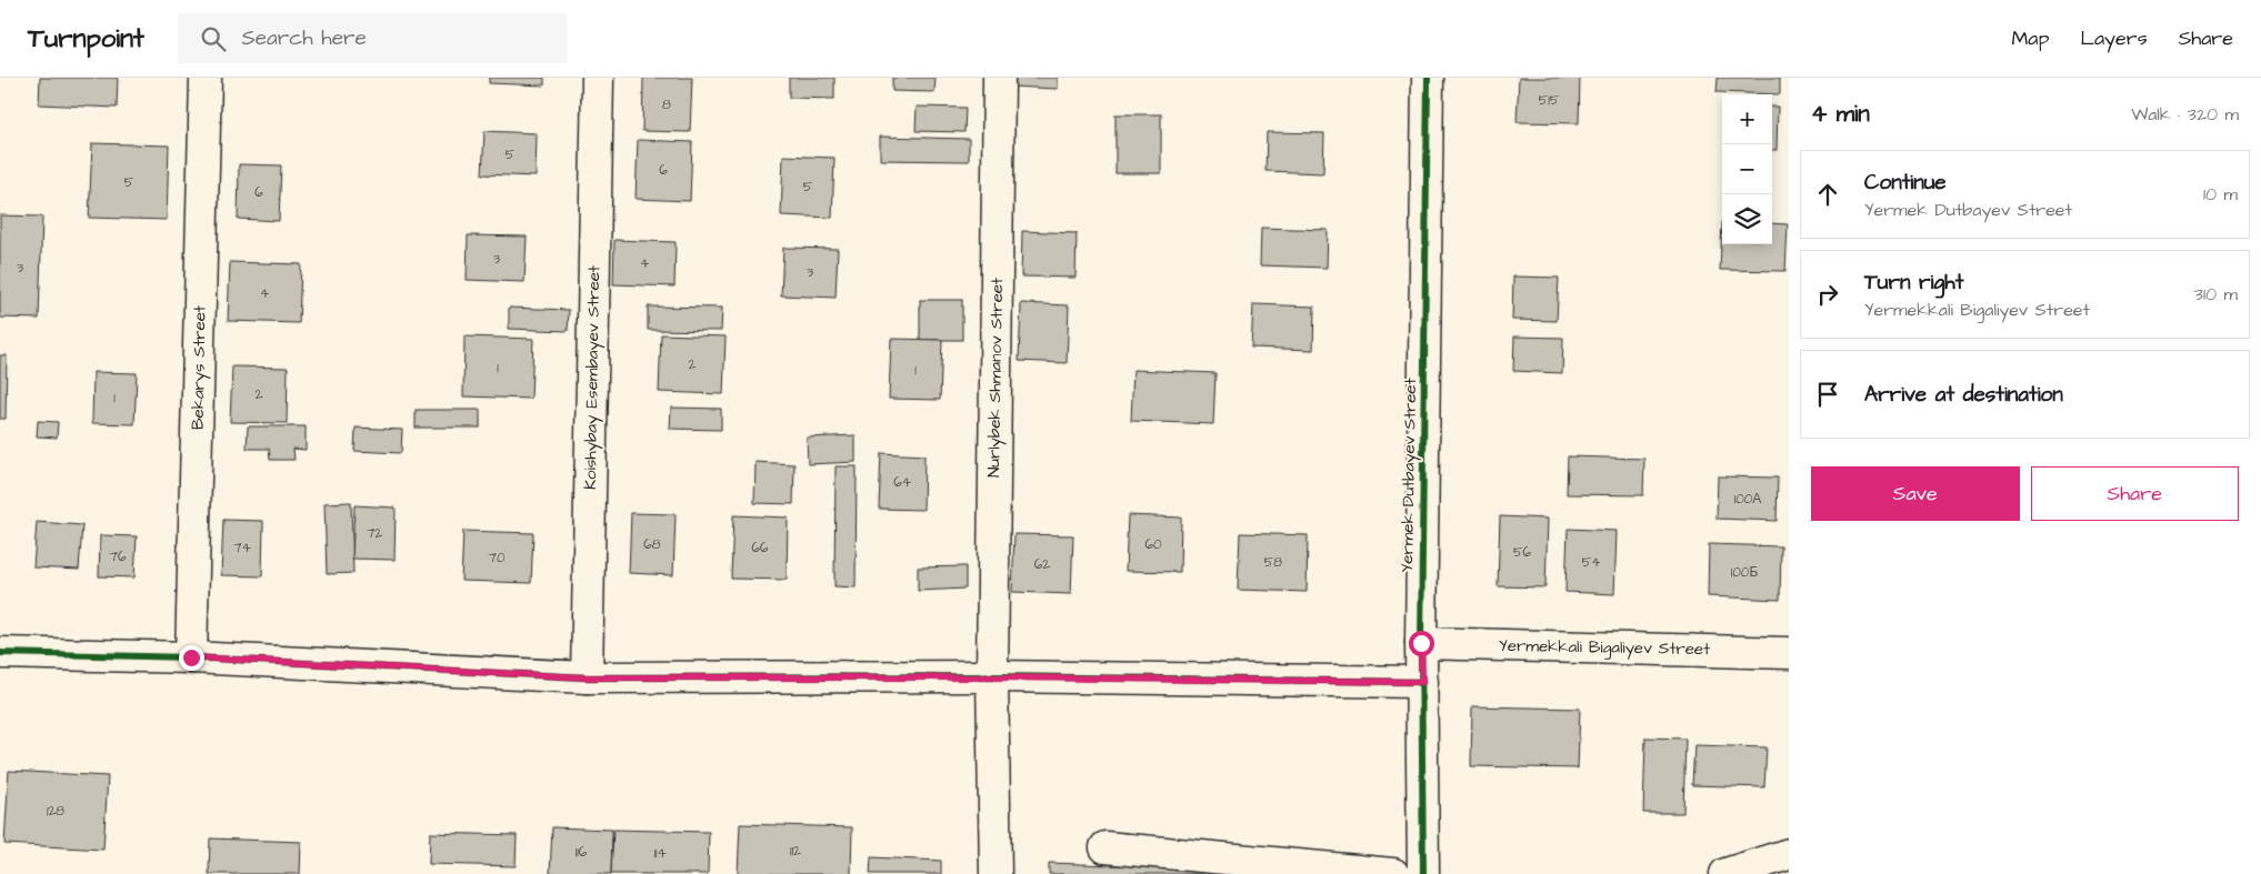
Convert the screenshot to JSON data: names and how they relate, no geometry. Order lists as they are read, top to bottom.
{
  "streets": {
    "street": [
      "Bekarys Street",
      "Koishybay Esembayev Street",
      "Nurlybek Shmanov Street",
      "Yermek Dutbayev Street",
      "Yermekkali Bigaliyev Street"
    ]
  },
  "crossings": [
    ["Yermek Dutbayev Street", "Yermekkali Bigaliyev Street"]
  ],
  "house_numbers": [
    "515",
    "8",
    "5",
    "6",
    "5",
    "5",
    "6",
    "3",
    "4",
    "3",
    "3",
    "4",
    "2",
    "1",
    "1",
    "2",
    "1",
    "64",
    "100А",
    "72",
    "68",
    "60",
    "74",
    "66",
    "56",
    "76",
    "70",
    "58",
    "54",
    "62",
    "100Б",
    "128",
    "112",
    "116",
    "114"
  ],
  "page": {
    "header": "Turnpoint",
    "search": "Search here",
    "nav": ["Map", "Layers", "Share"],
    "heading": ["4 min", "Walk · 320 m"],
    "map_buttons": ["+", "−"],
    "list": [
      ["Continue", "Yermek Dutbayev Street", "10 m"],
      ["Turn right", "Yermekkali Bigaliyev Street", "310 m"],
      "Arrive at destination"
    ],
    "buttons": ["Save", "Share"]
  }
}
